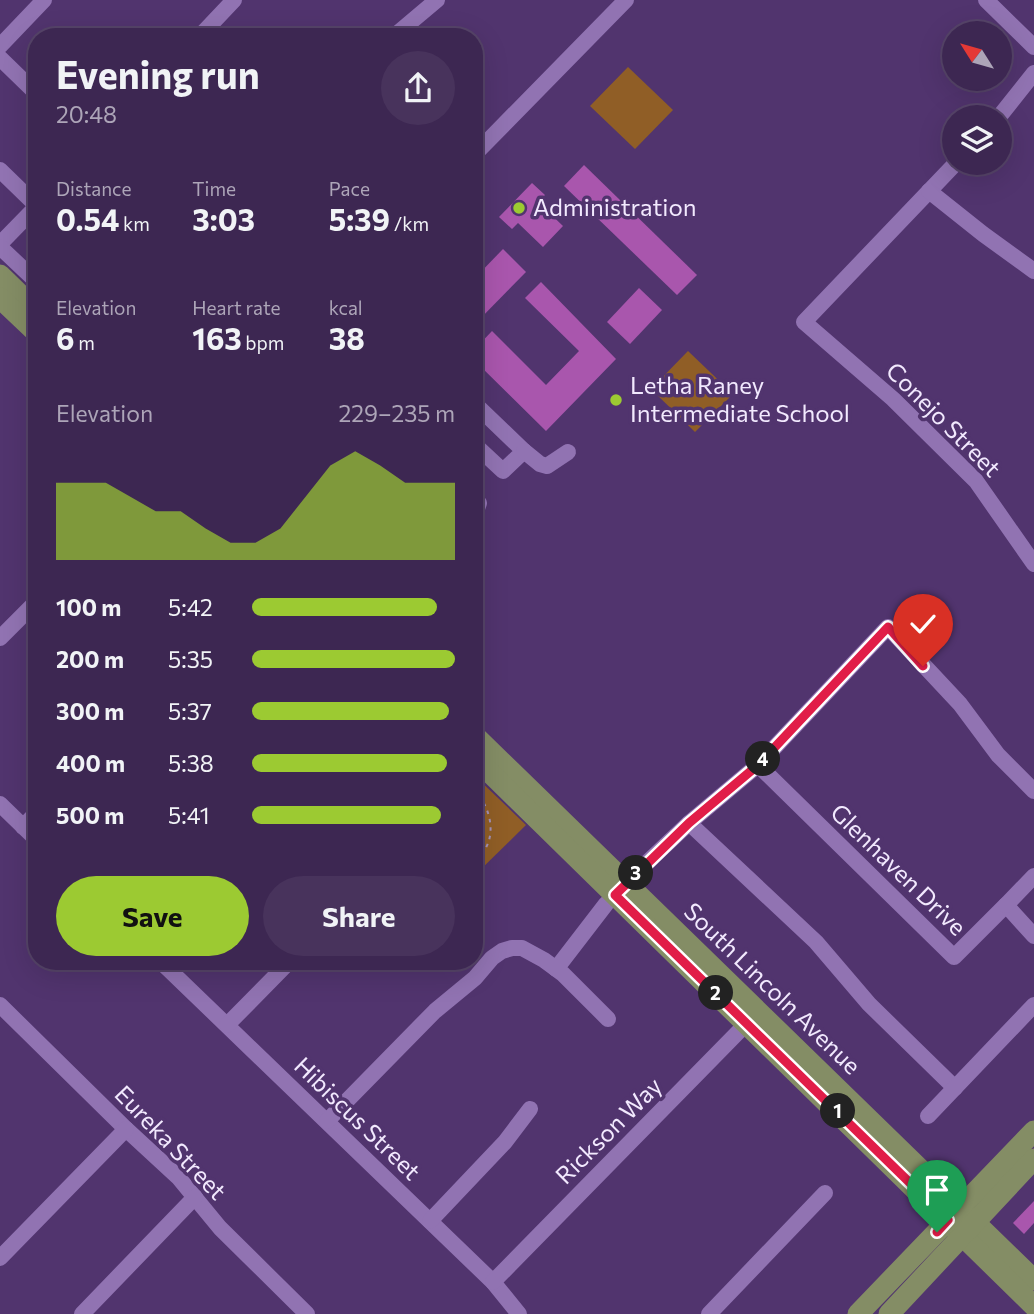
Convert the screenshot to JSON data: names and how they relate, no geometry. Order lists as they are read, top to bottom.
{
  "streets": {
    "main road": ["South Lincoln Avenue"],
    "street": [
      "Conejo Street",
      "Glenhaven Drive",
      "Hibiscus Street",
      "Rickson Way",
      "Eureka Street"
    ]
  },
  "crossings": [
    ["South Lincoln Avenue", "Rickson Way"],
    ["Hibiscus Street", "Rickson Way"]
  ],
  "places": ["Administration", "Letha Raney Intermediate School"],
  "north": "top left",
  "page": {
    "heading": ["Evening run", "20:48"],
    "stats": [
      ["Distance", "0.54 km"],
      ["Time", "3:03"],
      ["Pace", "5:39 /km"],
      ["Elevation", "6 m"],
      ["Heart rate", "163 bpm"],
      ["kcal", "38"]
    ],
    "chart": ["Elevation", "229–235 m"],
    "list": [
      {
        "name": "100 m",
        "note": "5:42"
      },
      {
        "name": "200 m",
        "note": "5:35"
      },
      {
        "name": "300 m",
        "note": "5:37"
      },
      {
        "name": "400 m",
        "note": "5:38"
      },
      {
        "name": "500 m",
        "note": "5:41"
      }
    ],
    "pins": [
      "4",
      "3",
      "2",
      "1"
    ],
    "buttons": ["Save", "Share"]
  }
}
